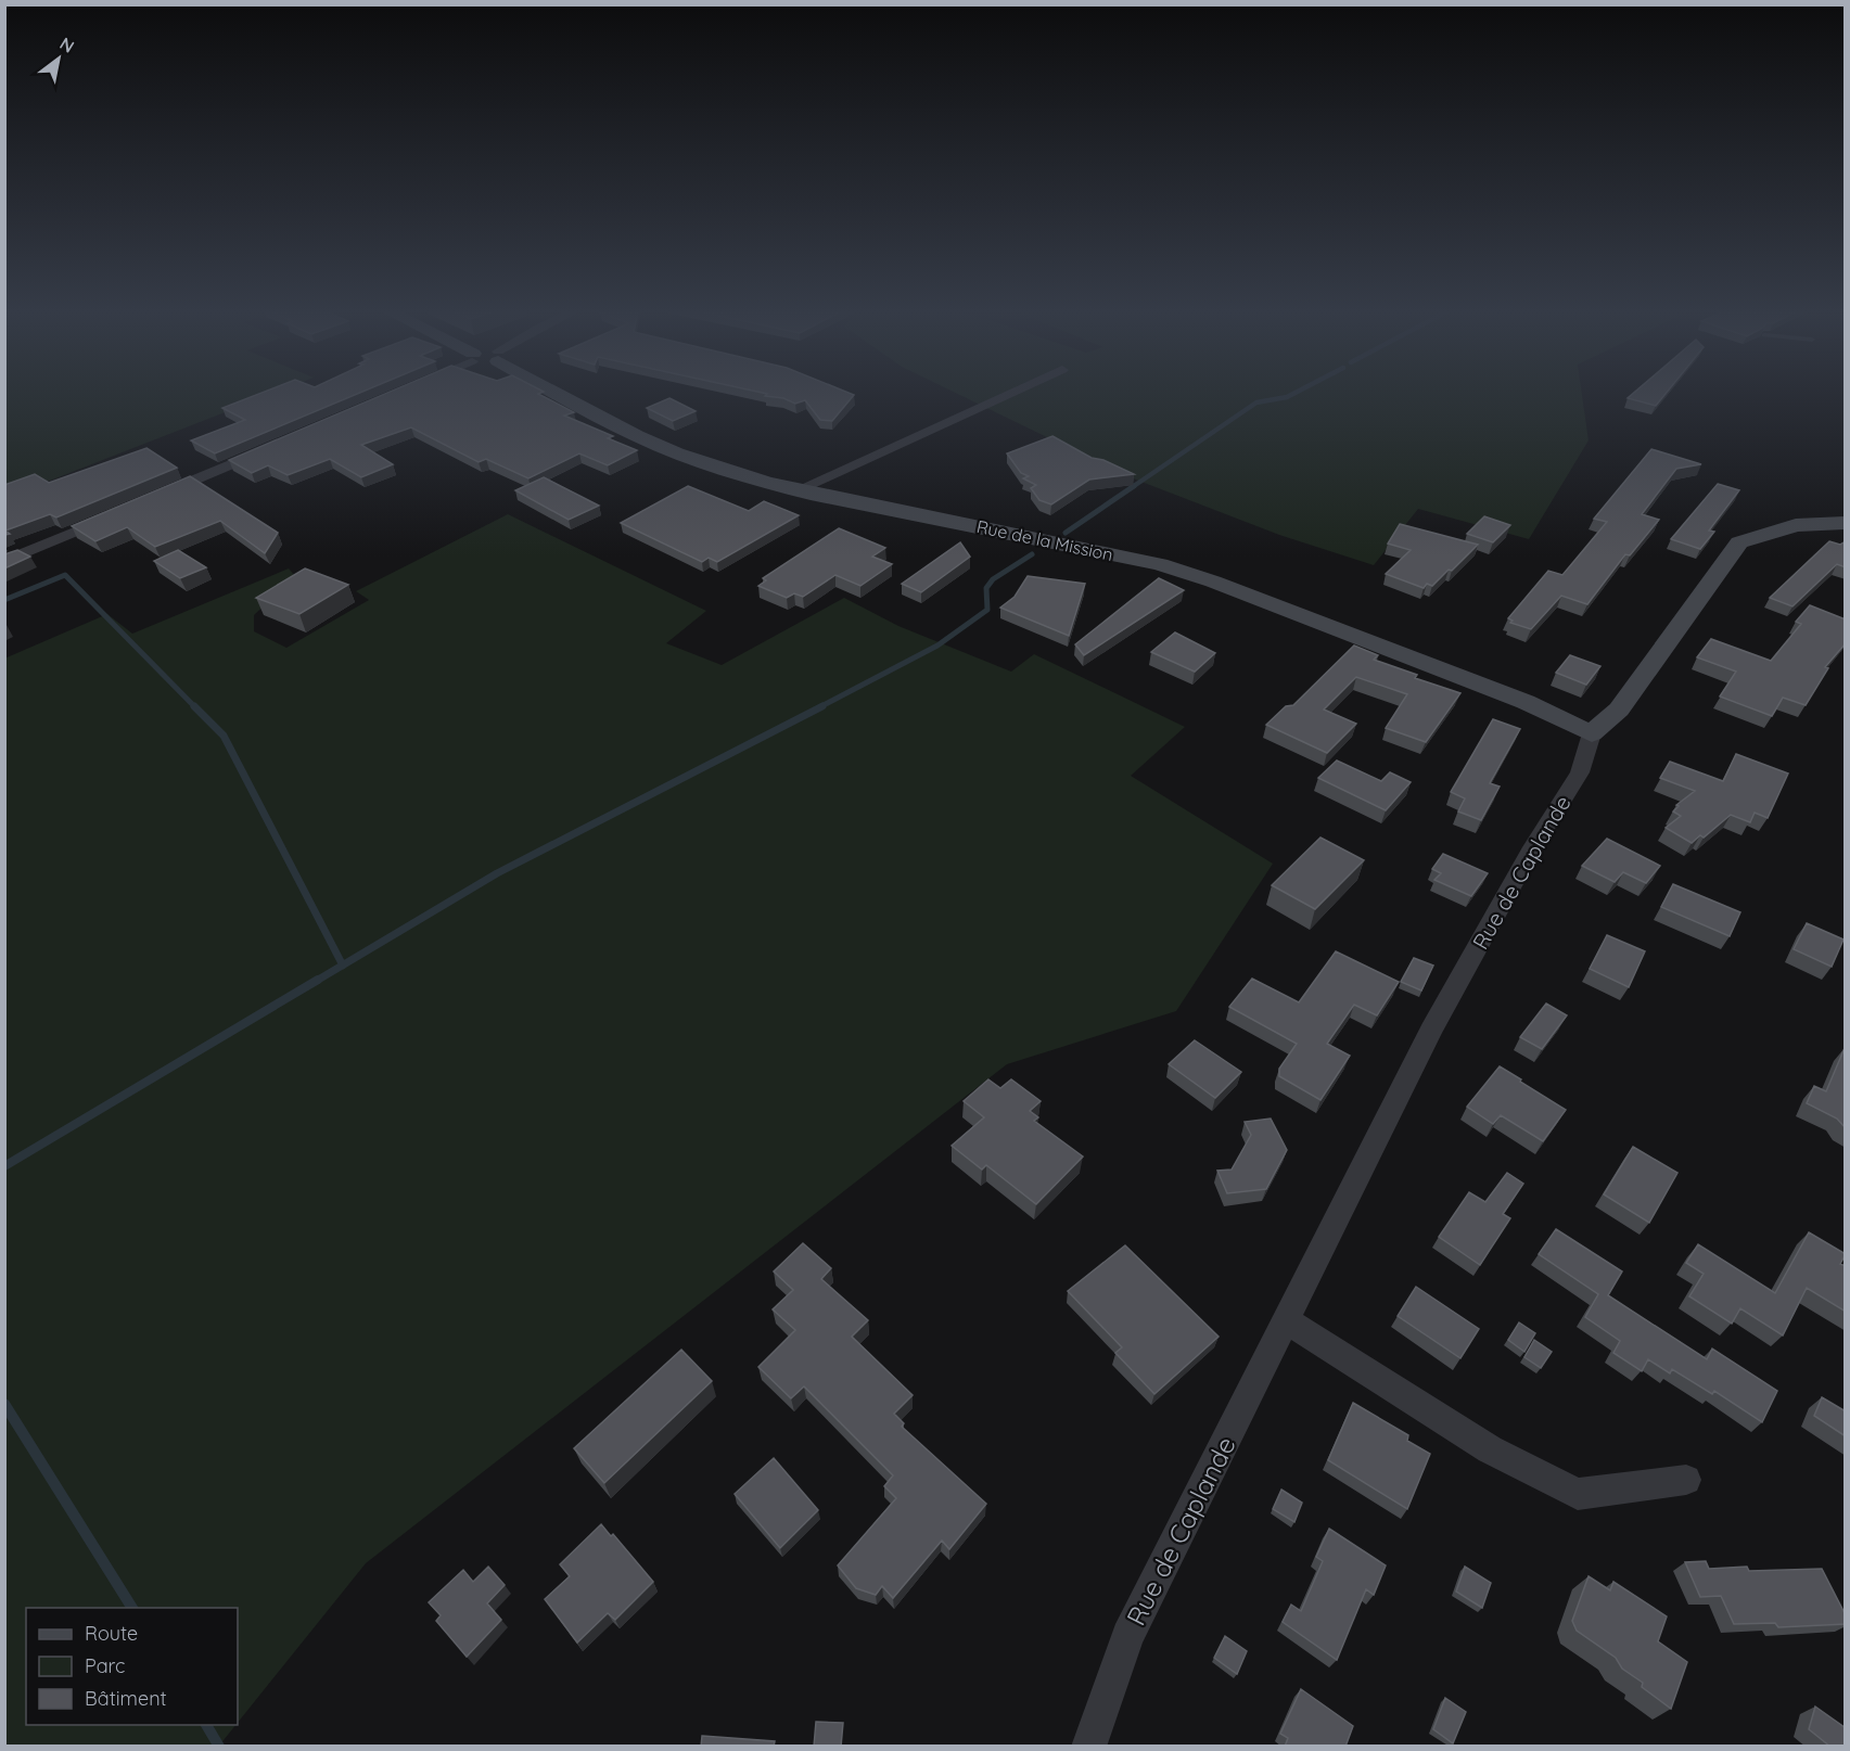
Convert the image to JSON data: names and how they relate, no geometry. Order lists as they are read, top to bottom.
{
  "streets": {
    "main road": ["Rue de la Mission"],
    "street": ["Rue de Caplande"]
  },
  "crossings": [
    ["Rue de la Mission", "Rue de Caplande"]
  ],
  "legend": ["Route", "Parc", "Bâtiment"],
  "north": "top right"
}
